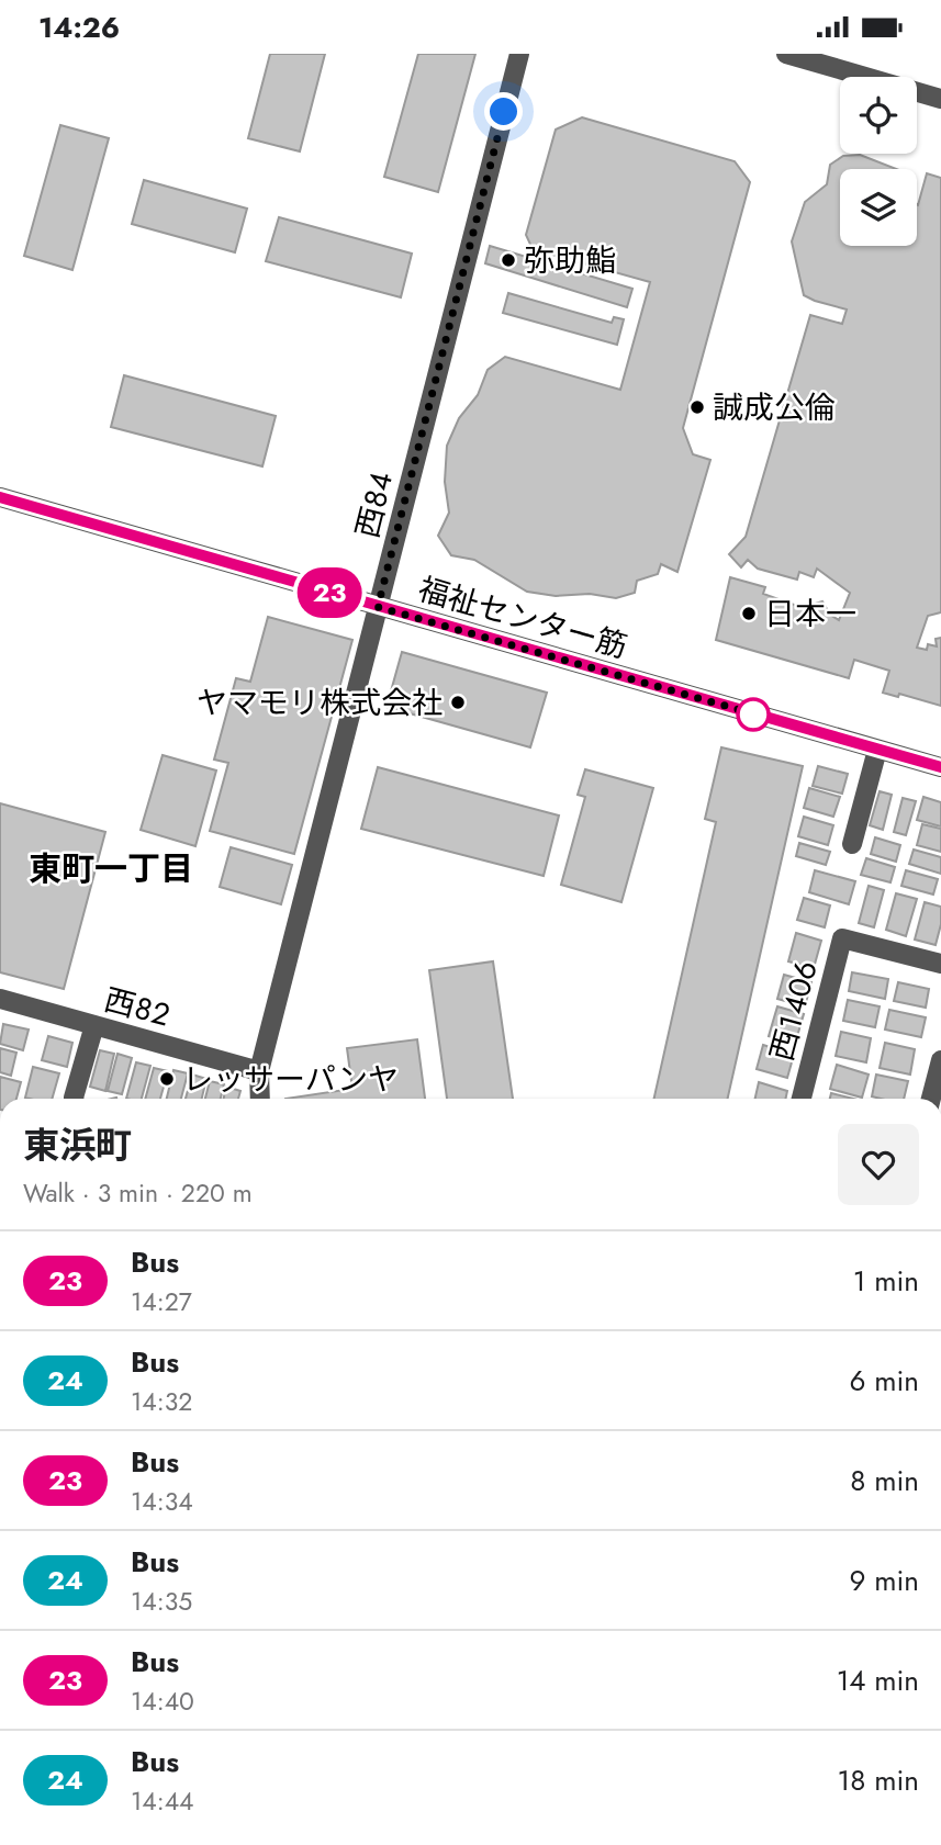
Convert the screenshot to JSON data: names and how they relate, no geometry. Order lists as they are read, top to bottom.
{
  "streets": {
    "street": [
      "西８４",
      "福祉センター筋",
      "西８２",
      "西１４０６"
    ]
  },
  "crossings": [
    ["西８４", "福祉センター筋"],
    ["西８４", "西８２"]
  ],
  "districts": ["東町一丁目"],
  "places": [
    "弥助鮨",
    "誠成公倫",
    "日本一",
    "ヤマモリ株式会社",
    "レッサーパンヤ"
  ],
  "lines": ["bus line 23"],
  "page": {
    "status": "14:26",
    "on_map": "23",
    "heading": ["東浜町", "Walk · 3 min · 220 m"],
    "list": [
      {
        "mark": "23",
        "name": "Bus",
        "note": "14:27",
        "value": "1 min"
      },
      {
        "mark": "24",
        "name": "Bus",
        "note": "14:32",
        "value": "6 min"
      },
      {
        "mark": "23",
        "name": "Bus",
        "note": "14:34",
        "value": "8 min"
      },
      {
        "mark": "24",
        "name": "Bus",
        "note": "14:35",
        "value": "9 min"
      },
      {
        "mark": "23",
        "name": "Bus",
        "note": "14:40",
        "value": "14 min"
      },
      {
        "mark": "24",
        "name": "Bus",
        "note": "14:44",
        "value": "18 min"
      }
    ]
  }
}
